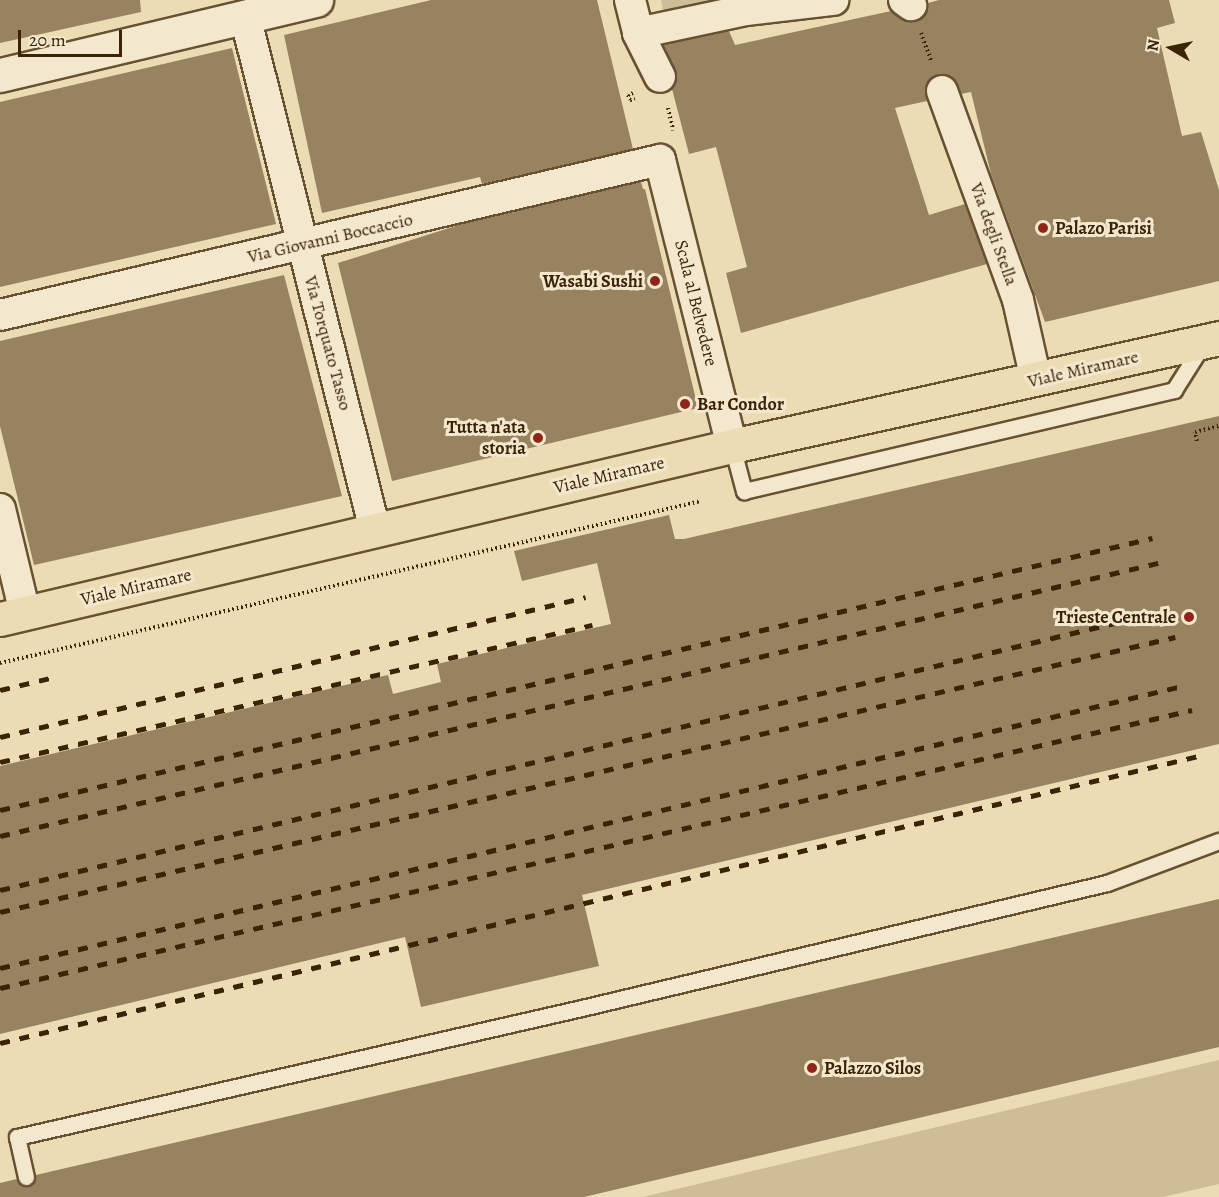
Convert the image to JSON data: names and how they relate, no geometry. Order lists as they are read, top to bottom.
{
  "streets": {
    "main road": ["Viale Miramare"],
    "street": [
      "Via degli Stella",
      "Via Giovanni Boccaccio",
      "Scala al Belvedere",
      "Via Torquato Tasso"
    ]
  },
  "crossings": [
    ["Via degli Stella", "Viale Miramare"],
    ["Via Giovanni Boccaccio", "Scala al Belvedere"],
    ["Via Giovanni Boccaccio", "Via Torquato Tasso"],
    ["Scala al Belvedere", "Viale Miramare"],
    ["Via Torquato Tasso", "Viale Miramare"]
  ],
  "places": [
    "Palazo Parisi",
    "Wasabi Sushi",
    "Bar Condor",
    "Tutta n'ata storia",
    "Trieste Centrale",
    "Palazzo Silos"
  ],
  "scale_bar": "20 m",
  "north": "left"
}
